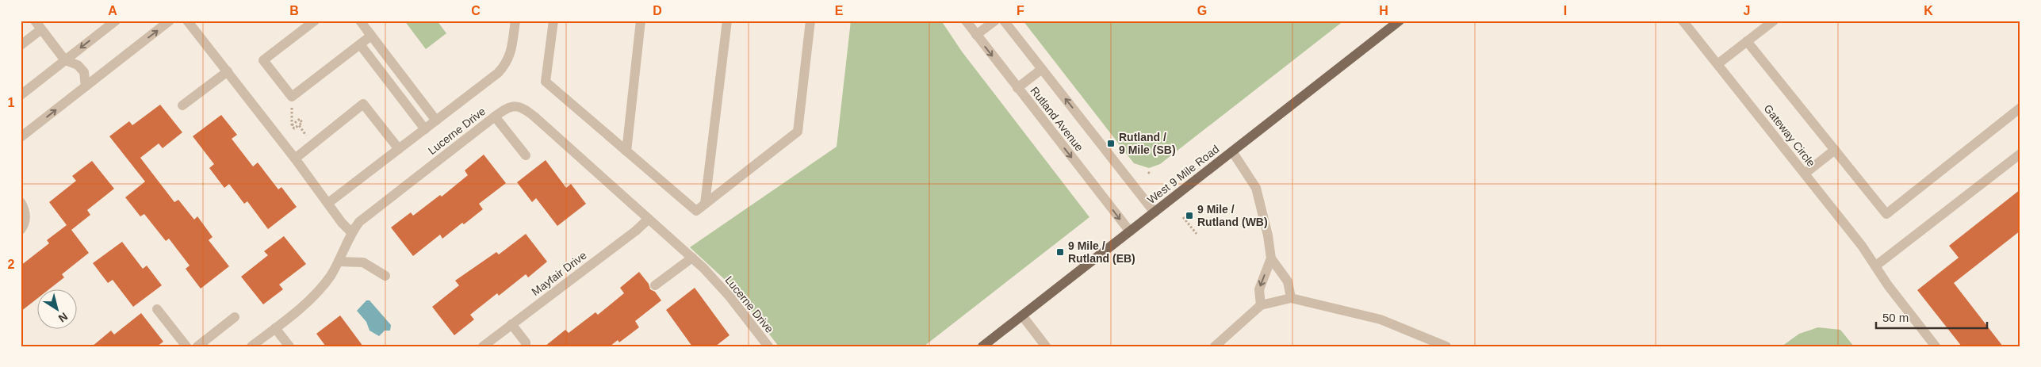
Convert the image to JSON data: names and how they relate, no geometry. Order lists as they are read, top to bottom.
{
  "streets": {
    "main road": ["West 9 Mile Road"],
    "street": [
      "Rutland Avenue",
      "Lucerne Drive",
      "Gateway Circle",
      "Mayfair Drive"
    ]
  },
  "crossings": [
    ["Rutland Avenue", "West 9 Mile Road"],
    ["Lucerne Drive", "Mayfair Drive"]
  ],
  "places": {
    "transit": ["Rutland / 9 Mile (SB)", "9 Mile / Rutland (WB)", "9 Mile / Rutland (EB)"]
  },
  "scale_bar": "50 m",
  "north": "bottom right",
  "grid": {
    "columns": [
      "A",
      "B",
      "C",
      "D",
      "E",
      "F",
      "G",
      "H",
      "I",
      "J",
      "K"
    ],
    "rows": ["1", "2"]
  }
}
